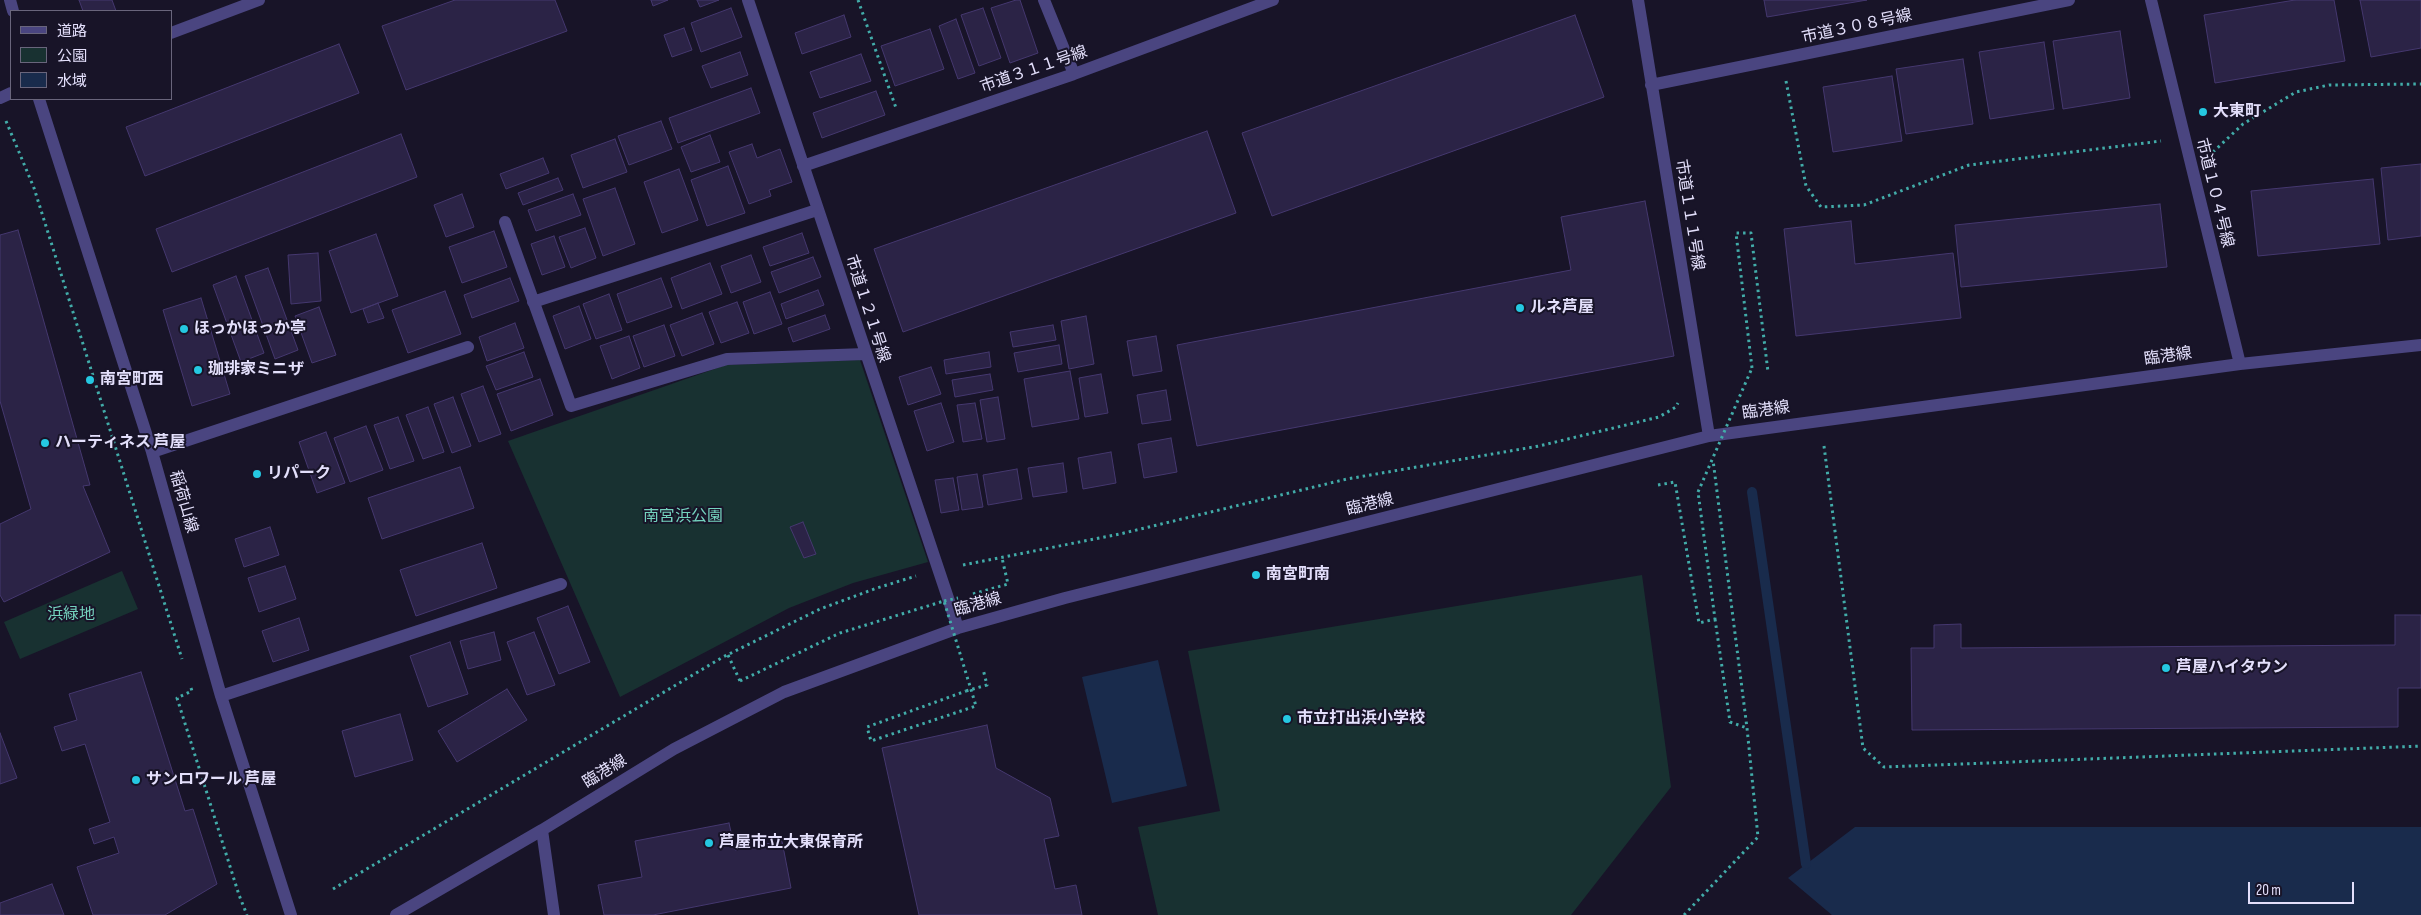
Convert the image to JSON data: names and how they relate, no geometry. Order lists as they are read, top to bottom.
{
  "streets": {
    "street": [
      "市道３０８号線",
      "市道３１１号線",
      "市道１０４号線",
      "市道１１１号線",
      "市道１２１号線",
      "臨港線",
      "稲荷山線"
    ]
  },
  "crossings": [
    ["市道３０８号線", "市道１１１号線"],
    ["市道３１１号線", "市道１２１号線"],
    ["市道１０４号線", "臨港線"],
    ["市道１１１号線", "臨港線"],
    ["市道１２１号線", "臨港線"]
  ],
  "parks": ["南宮浜公園", "浜緑地"],
  "places": [
    "大東町",
    "ルネ芦屋",
    "ほっかほっか亭",
    "珈琲家ミニザ",
    "南宮町西",
    "ハーティネス 芦屋",
    "リパーク",
    "南宮町南",
    "芦屋ハイタウン",
    "市立打出浜小学校",
    "サンロワール 芦屋",
    "芦屋市立大東保育所"
  ],
  "legend": ["道路", "公園", "水域"],
  "scale_bar": "20 m"
}
